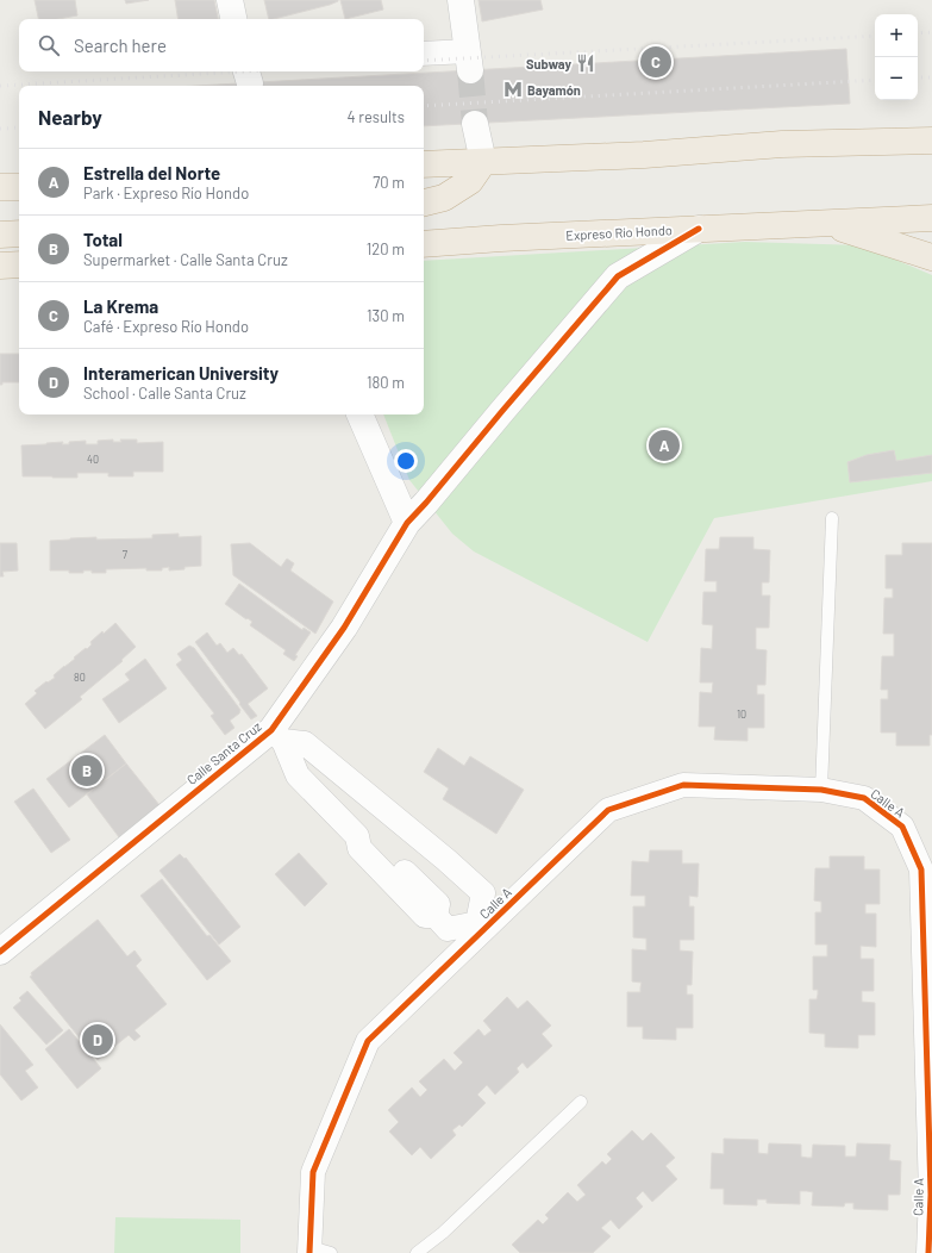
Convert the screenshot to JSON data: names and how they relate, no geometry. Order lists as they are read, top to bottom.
{
  "streets": {
    "highway": ["Expreso Río Hondo"],
    "street": ["Calle Santa Cruz", "Calle A"]
  },
  "crossings": [
    ["Expreso Río Hondo", "Calle Santa Cruz"],
    ["Calle Santa Cruz", "Calle A"]
  ],
  "places": {
    "restaurant": ["Subway"],
    "metro station": ["Bayamón"]
  },
  "house_numbers": [
    "40",
    "7",
    "80",
    "10"
  ],
  "page": {
    "map_buttons": ["+", "−"],
    "search": "Search here",
    "pins": [
      "C",
      "A",
      "B",
      "D"
    ],
    "heading": ["Nearby", "4 results"],
    "list": [
      {
        "mark": "A",
        "name": "Estrella del Norte",
        "note": "Park · Expreso Río Hondo",
        "value": "70 m"
      },
      {
        "mark": "B",
        "name": "Total",
        "note": "Supermarket · Calle Santa Cruz",
        "value": "120 m"
      },
      {
        "mark": "C",
        "name": "La Krema",
        "note": "Café · Expreso Río Hondo",
        "value": "130 m"
      },
      {
        "mark": "D",
        "name": "Interamerican University",
        "note": "School · Calle Santa Cruz",
        "value": "180 m"
      }
    ]
  }
}
